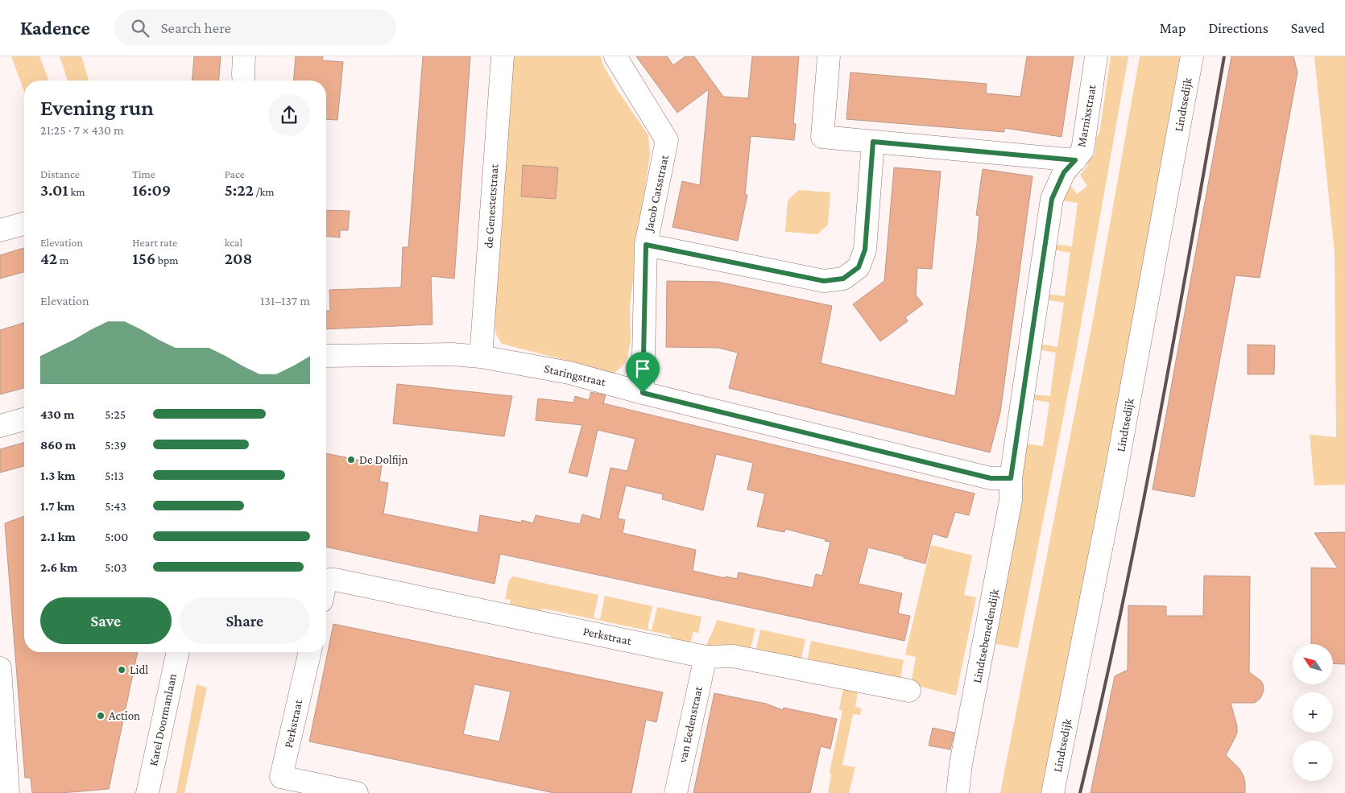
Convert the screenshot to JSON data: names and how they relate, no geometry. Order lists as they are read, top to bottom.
{
  "streets": {
    "street": [
      "Lindtsedijk",
      "Marnixstraat",
      "Jacob Catsstraat",
      "de Genestetstraat",
      "Staringstraat",
      "Perkstraat",
      "Lindtsebenedendijk",
      "Karel Doormanlaan",
      "van Eedenstraat"
    ]
  },
  "crossings": [
    ["Marnixstraat", "Staringstraat"],
    ["Marnixstraat", "Lindtsebenedendijk"],
    ["Jacob Catsstraat", "Staringstraat"],
    ["de Genestetstraat", "Staringstraat"],
    ["Staringstraat", "Lindtsebenedendijk"],
    ["Perkstraat", "van Eedenstraat"]
  ],
  "places": ["De Dolfijn", "Lidl", "Action"],
  "north": "top left",
  "page": {
    "header": "Kadence",
    "search": "Search here",
    "nav": ["Map", "Directions", "Saved"],
    "heading": ["Evening run", "21:25 · 7 × 430 m"],
    "stats": [
      ["Distance", "3.01 km"],
      ["Time", "16:09"],
      ["Pace", "5:22 /km"],
      ["Elevation", "42 m"],
      ["Heart rate", "156 bpm"],
      ["kcal", "208"]
    ],
    "chart": ["Elevation", "131–137 m"],
    "list": [
      {
        "name": "430 m",
        "note": "5:25"
      },
      {
        "name": "860 m",
        "note": "5:39"
      },
      {
        "name": "1.3 km",
        "note": "5:13"
      },
      {
        "name": "1.7 km",
        "note": "5:43"
      },
      {
        "name": "2.1 km",
        "note": "5:00"
      },
      {
        "name": "2.6 km",
        "note": "5:03"
      }
    ],
    "buttons": ["Save", "Share"],
    "map_buttons": ["+", "−"]
  }
}
